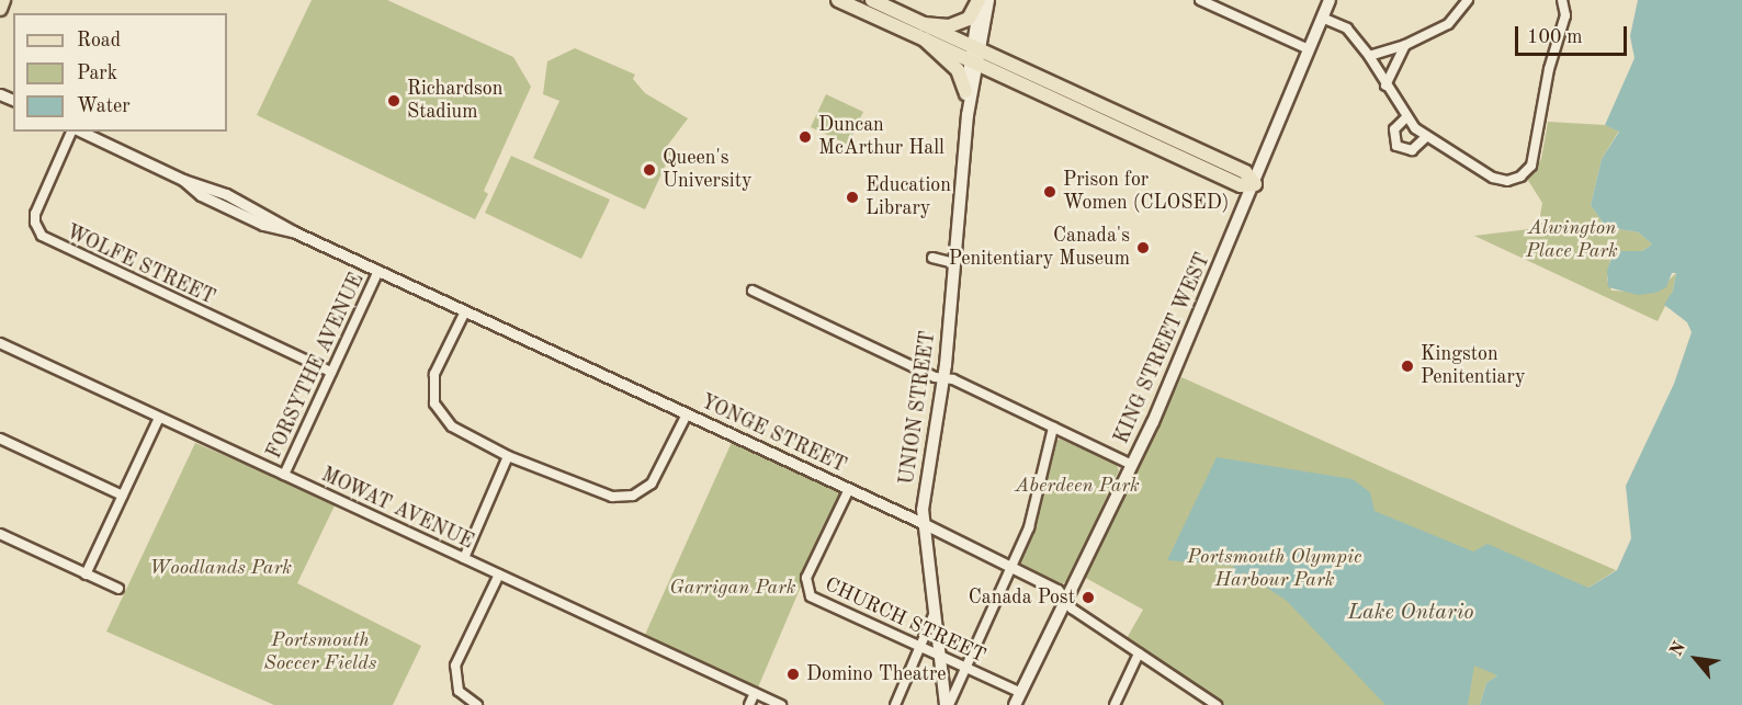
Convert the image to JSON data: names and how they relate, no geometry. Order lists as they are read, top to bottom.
{
  "streets": {
    "main road": ["KING STREET WEST", "UNION STREET"],
    "street": [
      "WOLFE STREET",
      "FORSYTHE AVENUE",
      "YONGE STREET",
      "MOWAT AVENUE",
      "CHURCH STREET"
    ]
  },
  "crossings": [
    ["WOLFE STREET", "FORSYTHE AVENUE"],
    ["KING STREET WEST", "YONGE STREET"],
    ["KING STREET WEST", "CHURCH STREET"],
    ["FORSYTHE AVENUE", "YONGE STREET"],
    ["FORSYTHE AVENUE", "MOWAT AVENUE"],
    ["UNION STREET", "YONGE STREET"],
    ["UNION STREET", "CHURCH STREET"],
    ["YONGE STREET", "CHURCH STREET"]
  ],
  "water": ["Lake Ontario"],
  "parks": [
    "Alwington Place Park",
    "Aberdeen Park",
    "Portsmouth Olympic Harbour Park",
    "Woodlands Park",
    "Garrigan Park",
    "Portsmouth Soccer Fields"
  ],
  "places": [
    "Richardson Stadium",
    "Duncan McArthur Hall",
    "Queen's University",
    "Prison for Women (CLOSED)",
    "Education Library",
    "Canada's Penitentiary Museum",
    "Kingston Penitentiary",
    "Canada Post",
    "Domino Theatre"
  ],
  "legend": ["Road", "Park", "Water"],
  "scale_bar": "100 m",
  "north": "top left"
}
